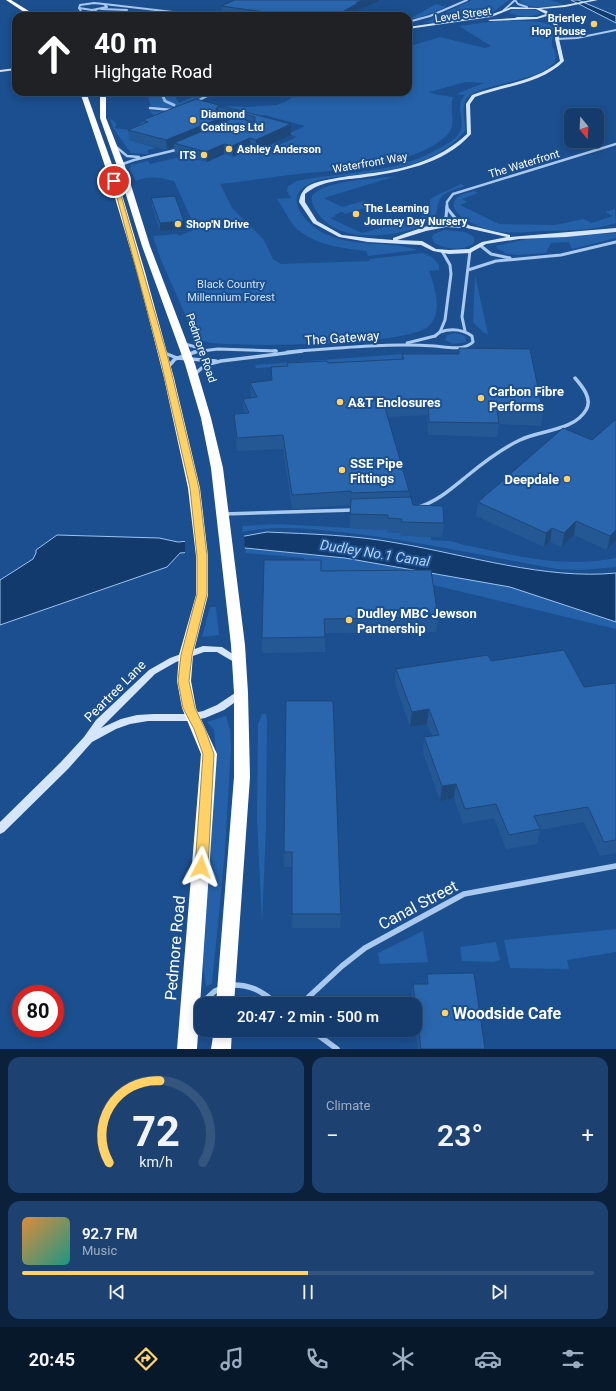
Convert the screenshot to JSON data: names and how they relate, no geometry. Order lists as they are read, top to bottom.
{
  "streets": {
    "highway": ["Pedmore Road"],
    "street": [
      "Level Street",
      "Waterfront Way",
      "The Waterfront",
      "The Gateway",
      "Peartree Lane",
      "Canal Street"
    ]
  },
  "crossings": [
    ["Waterfront Way", "The Waterfront"],
    ["Waterfront Way", "The Gateway"],
    ["The Gateway", "Pedmore Road"],
    ["Pedmore Road", "Peartree Lane"]
  ],
  "water": ["Dudley No.1 Canal"],
  "parks": ["Black Country Millennium Forest"],
  "places": [
    "Brierley Hop House",
    "Diamond Coatings Ltd",
    "Ashley Anderson",
    "ITS",
    "The Learning Journey Day Nursery",
    "Shop'N Drive",
    "Carbon Fibre Performs",
    "A&T Enclosures",
    "SSE Pipe Fittings",
    "Deepdale",
    "Dudley MBC Jewson Partnership",
    "Woodside Cafe"
  ],
  "north": "bottom",
  "page": {
    "turn": ["40 m", "Highgate Road"],
    "limit": "80",
    "trip": "20:47 · 2 min · 500 m",
    "tile": "Climate",
    "heat": ["−", "23°", "+"],
    "song": ["92.7 FM", "Music"],
    "tabs": "20:45",
    "gauge": ["72", "km/h"]
  }
}
